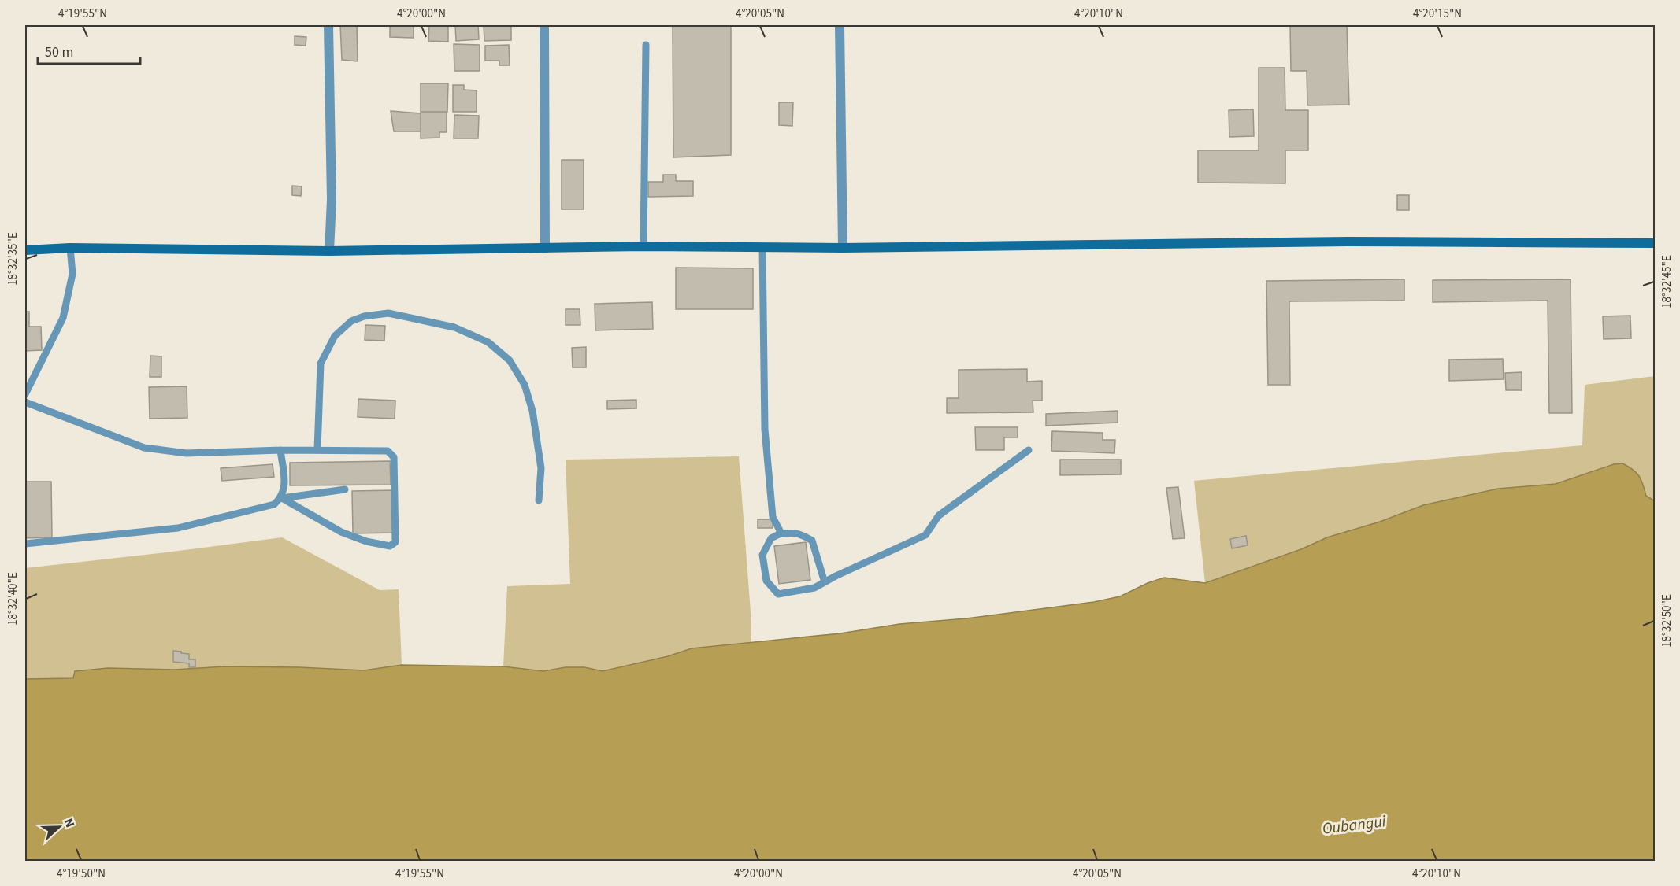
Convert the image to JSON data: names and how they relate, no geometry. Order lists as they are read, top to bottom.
{
  "water": ["Oubangui"],
  "scale_bar": "50 m",
  "north": "right",
  "coordinates": [
    "4°19'55\"N",
    "4°20'00\"N",
    "4°20'05\"N",
    "4°20'10\"N",
    "4°20'15\"N",
    "18°32'35\"E",
    "18°32'45\"E",
    "18°32'40\"E",
    "18°32'50\"E",
    "4°19'50\"N"
  ]
}
